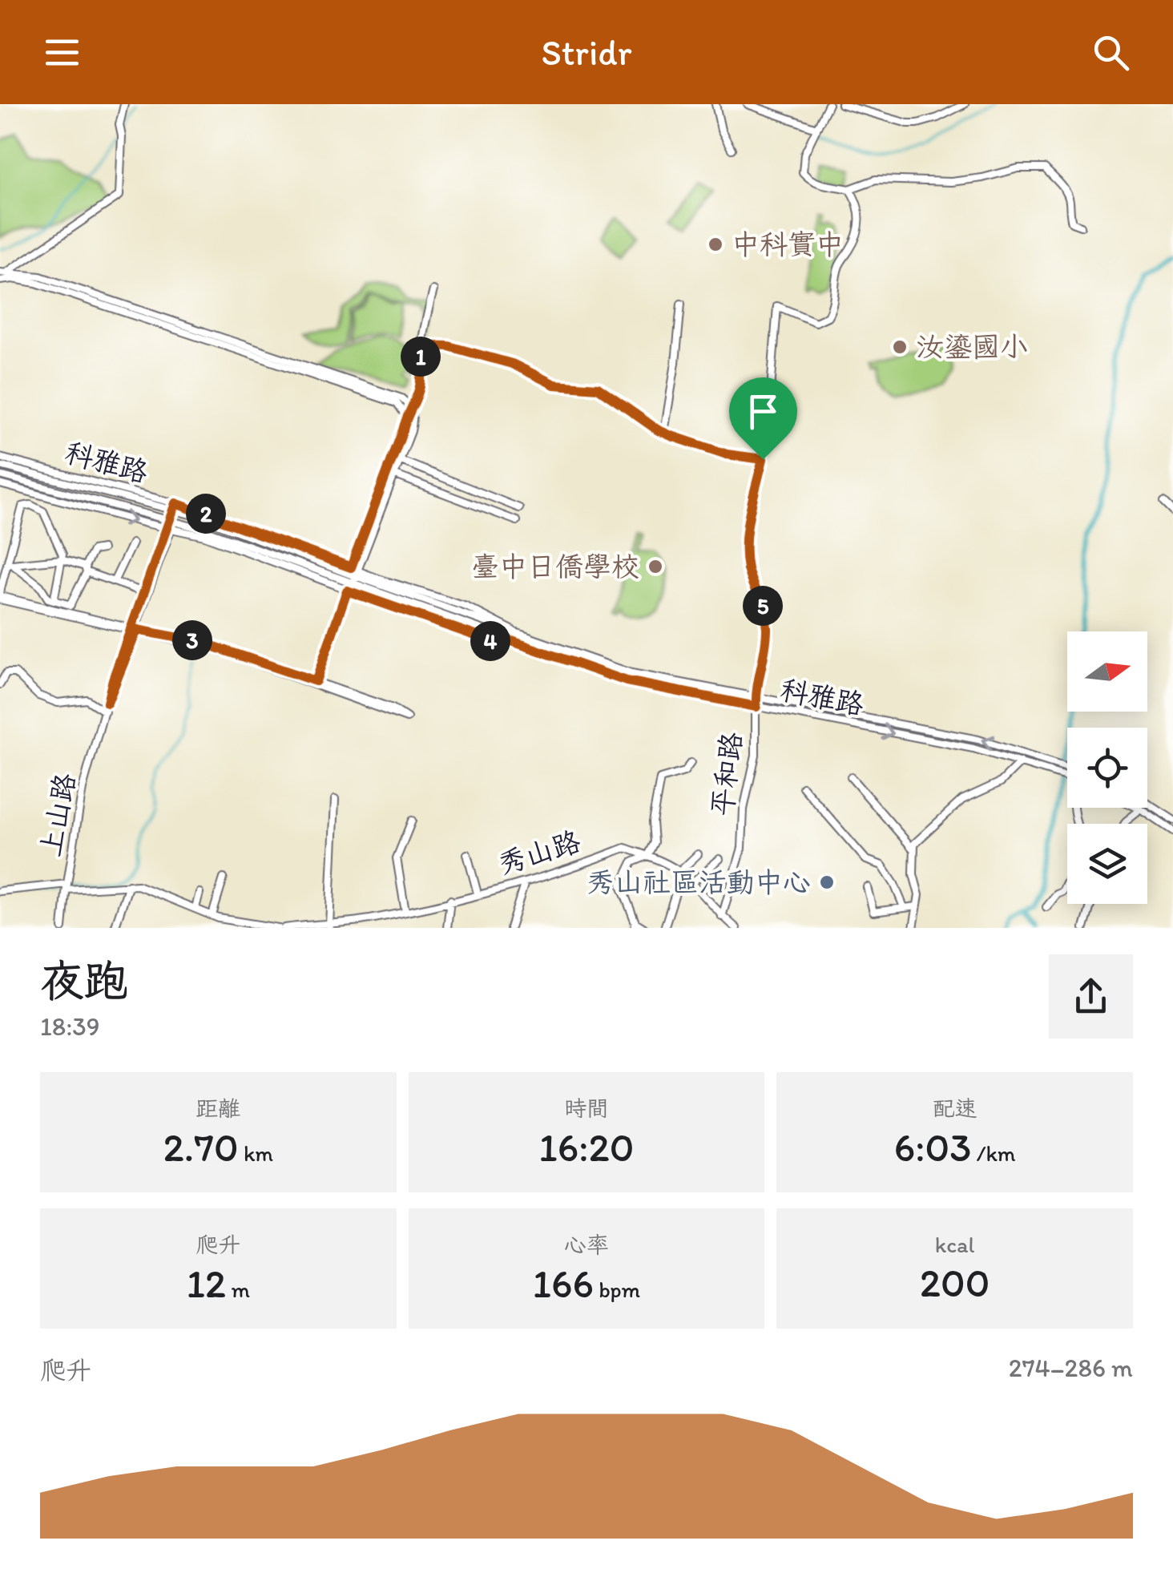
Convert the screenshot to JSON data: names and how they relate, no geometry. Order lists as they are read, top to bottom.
{
  "streets": {
    "street": [
      "科雅路",
      "平和路",
      "上山路",
      "秀山路"
    ]
  },
  "crossings": [
    ["科雅路", "平和路"],
    ["平和路", "秀山路"]
  ],
  "places": [
    "中科實中",
    "汝鎏國小",
    "臺中日僑學校",
    "秀山社區活動中心"
  ],
  "north": "right",
  "page": {
    "header": "Stridr",
    "pins": [
      "1",
      "2",
      "5",
      "3",
      "4"
    ],
    "heading": ["夜跑", "18:39"],
    "stats": [
      ["距離", "2.70 km"],
      ["時間", "16:20"],
      ["配速", "6:03 /km"],
      ["爬升", "12 m"],
      ["心率", "166 bpm"],
      ["kcal", "200"]
    ],
    "chart": ["爬升", "274–286 m"]
  }
}
